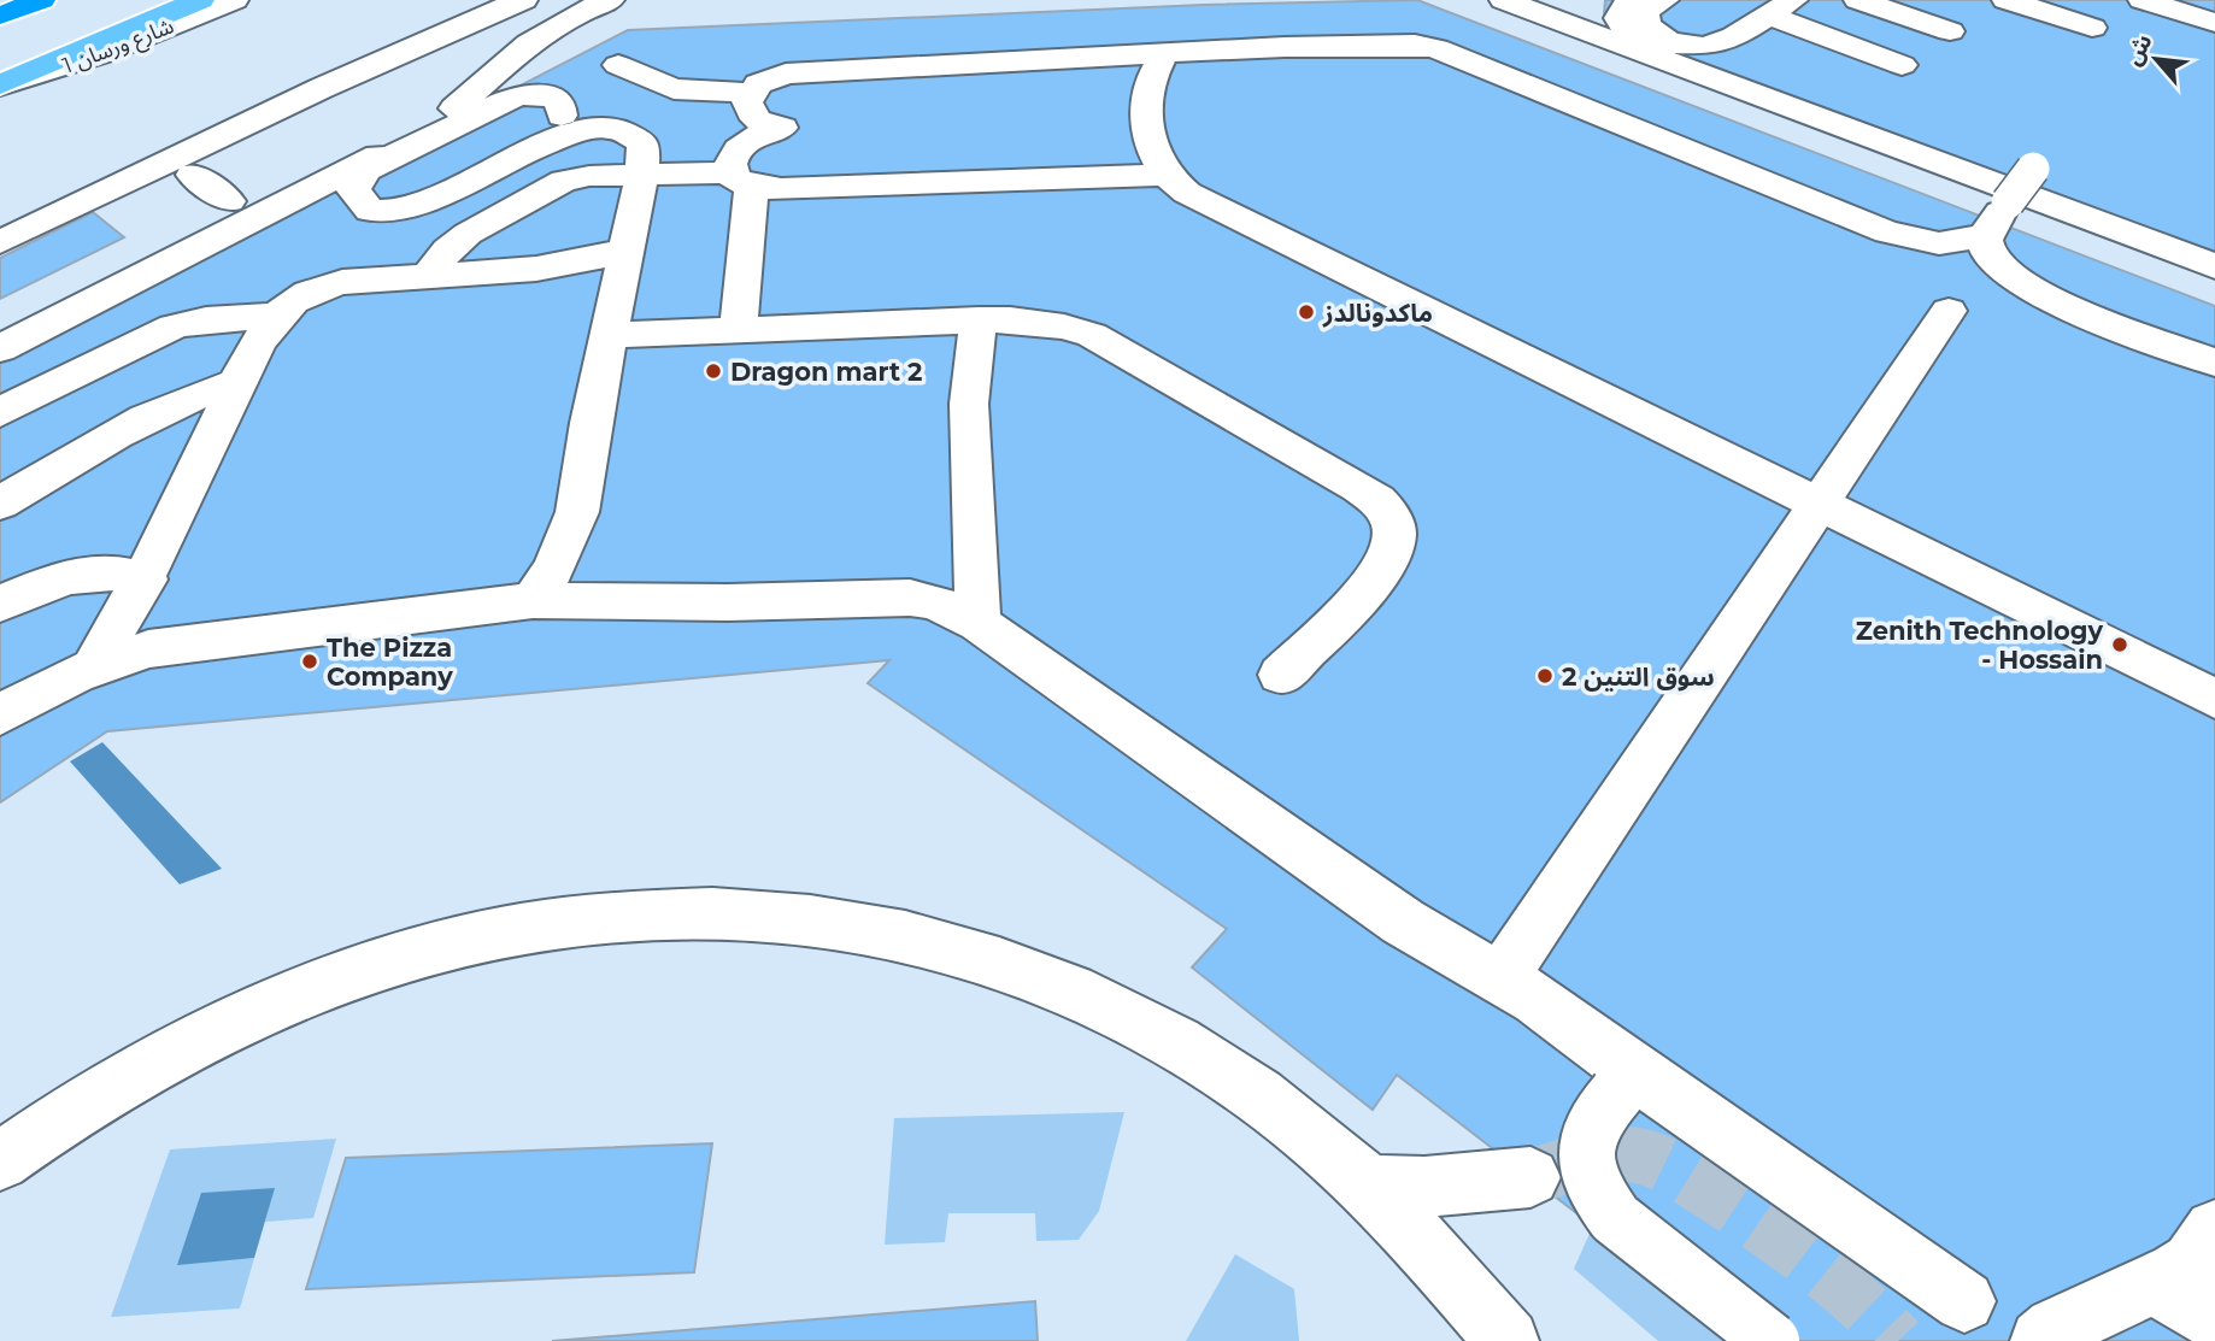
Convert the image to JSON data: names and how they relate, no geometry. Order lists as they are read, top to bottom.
{
  "streets": {
    "street": ["شارع ورسان 1"]
  },
  "places": [
    "ماكدونالدز",
    "Dragon mart 2",
    "Zenith Technology - Hossain",
    "The Pizza Company",
    "سوق التنين 2"
  ],
  "north": "top left"
}
